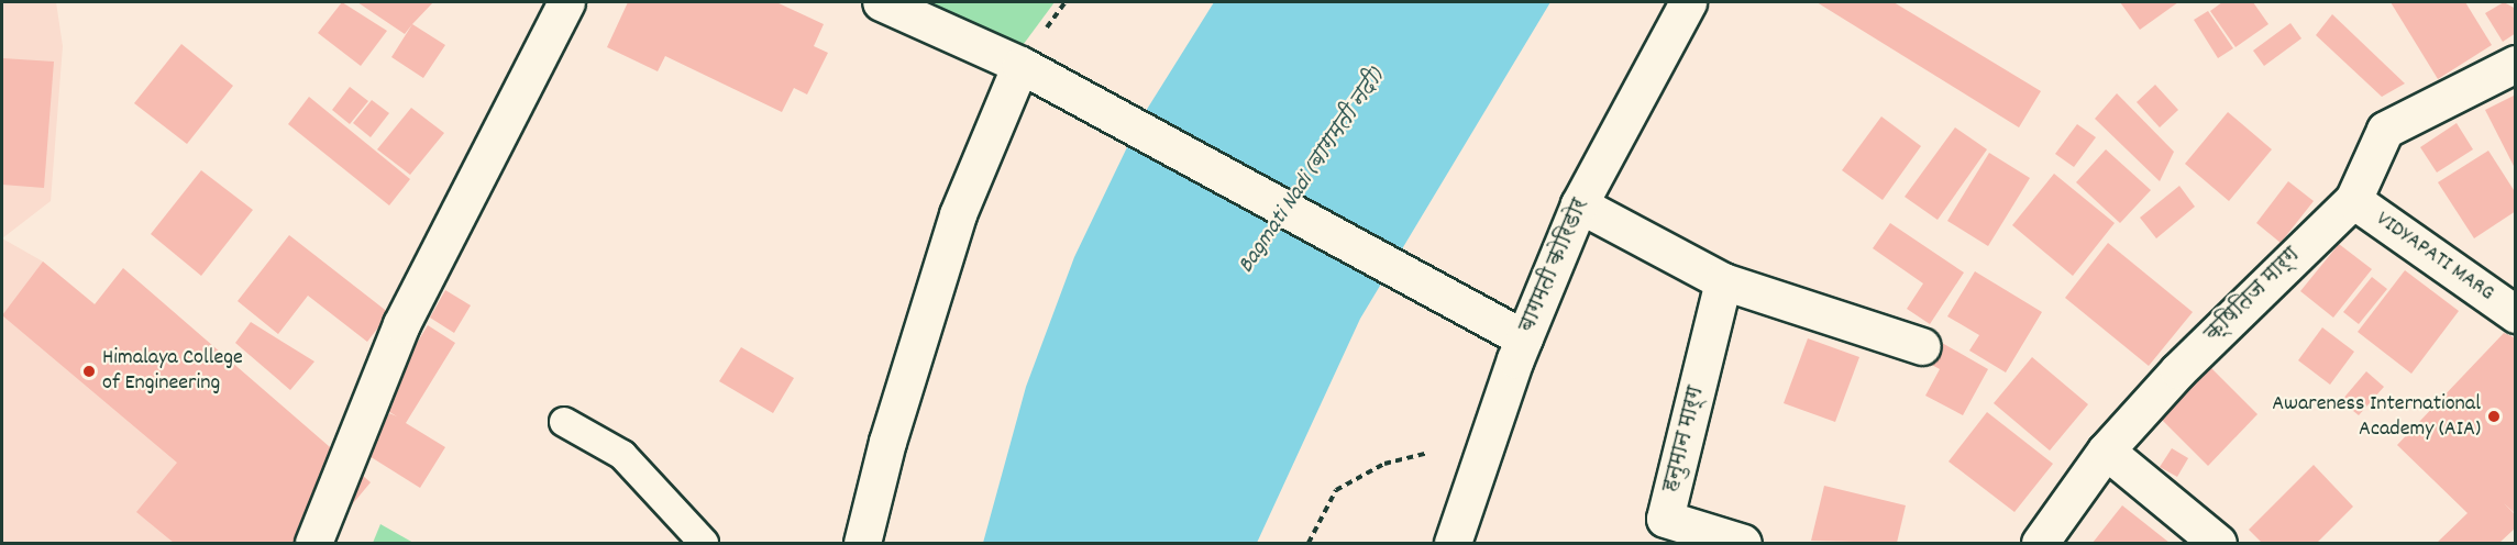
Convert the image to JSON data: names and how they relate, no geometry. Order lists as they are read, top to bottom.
{
  "streets": {
    "street": [
      "VIDYAPATI MARG",
      "बागमती कोरिडोर",
      "क्षितिज मार्ग",
      "हनुमान मार्ग"
    ]
  },
  "crossings": [
    ["VIDYAPATI MARG", "क्षितिज मार्ग"]
  ],
  "water": ["Bagmati Nadi (बागमती नदी)"],
  "places": ["Himalaya College of Engineering", "Awareness International Academy (AIA)"]
}
